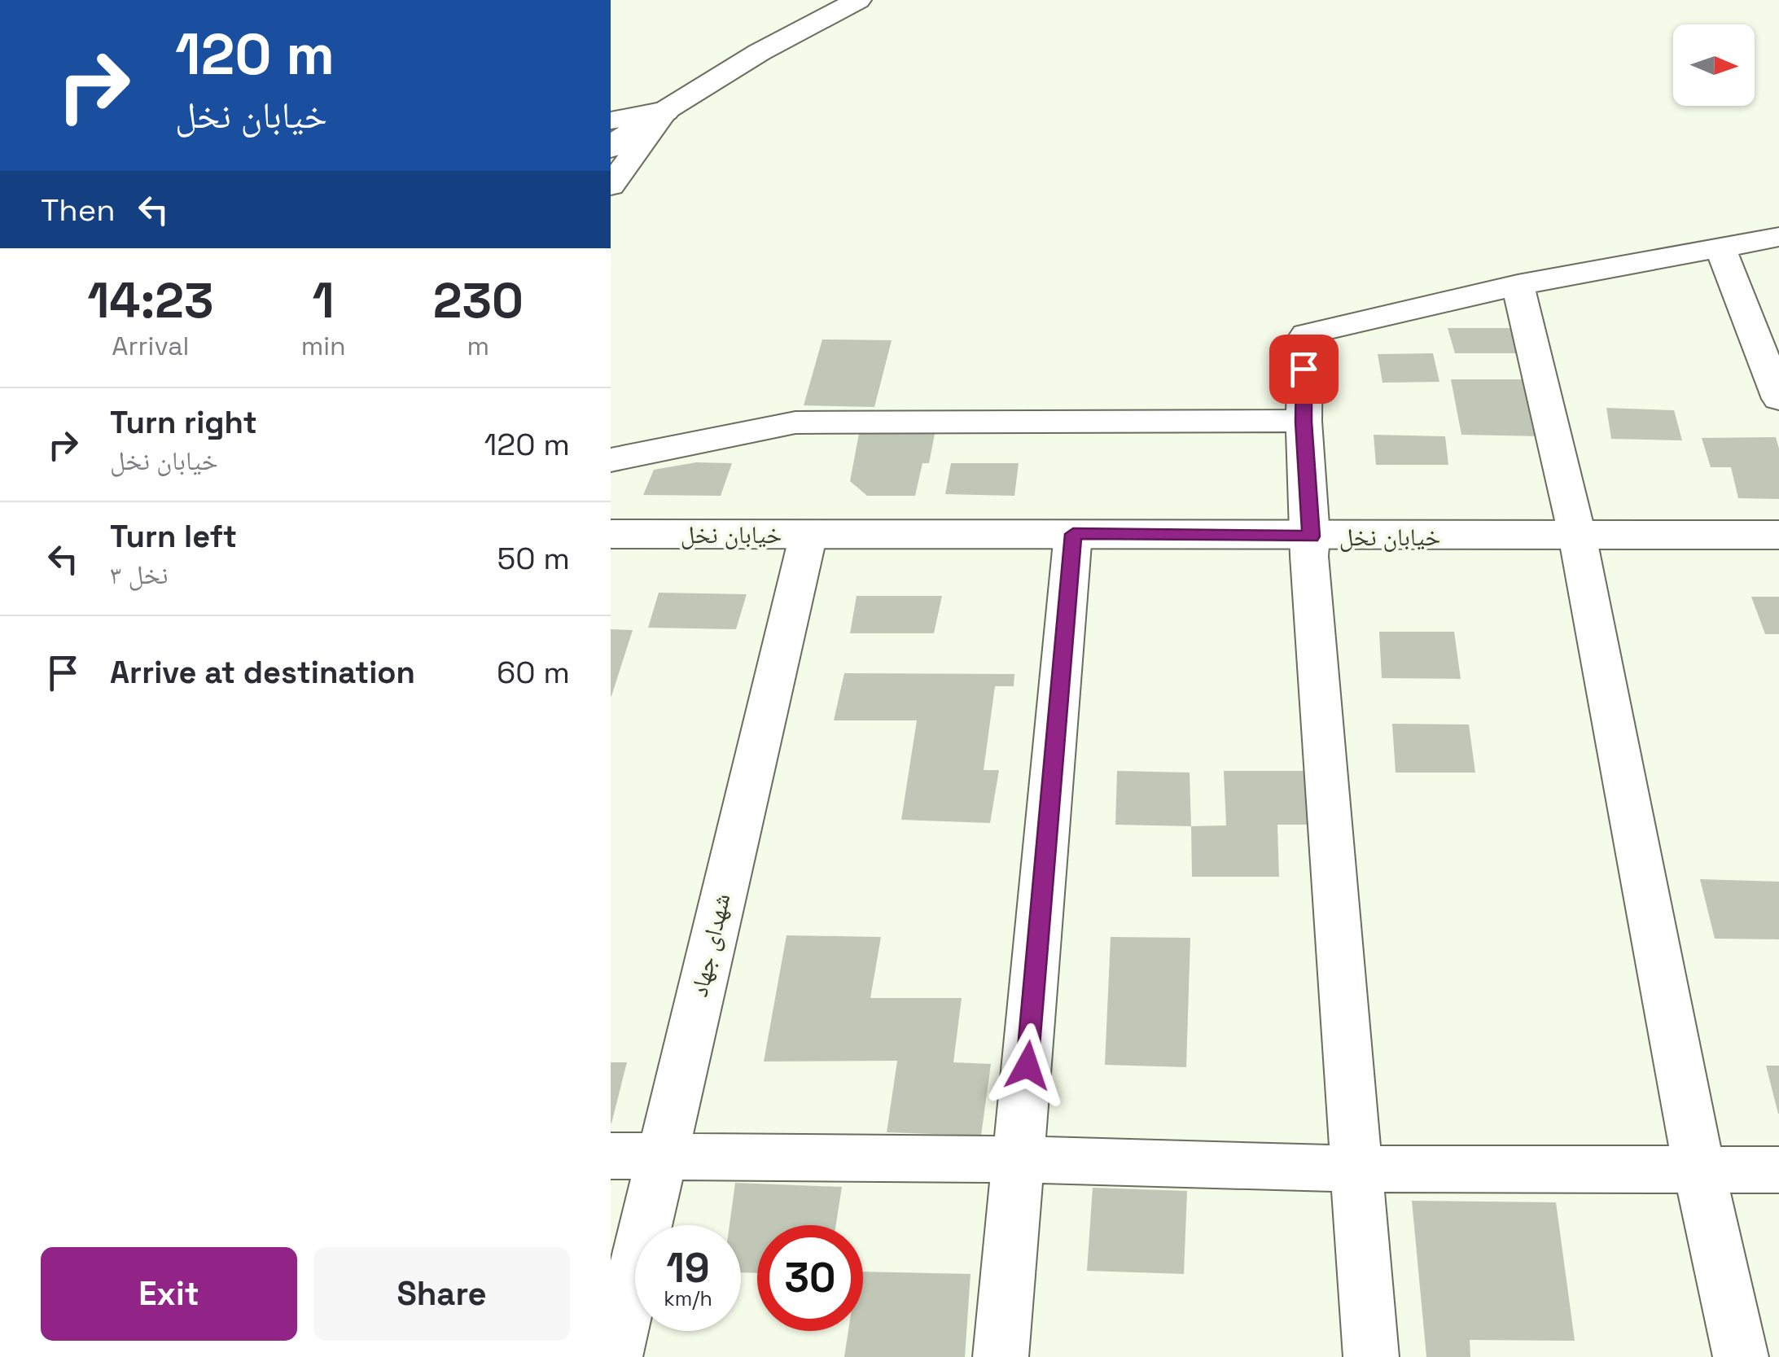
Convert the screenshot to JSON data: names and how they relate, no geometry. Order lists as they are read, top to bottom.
{
  "streets": {
    "street": ["خیابان نخل", "شهدای جهاد"]
  },
  "crossings": [
    ["خیابان نخل", "شهدای جهاد"]
  ],
  "north": "right",
  "page": {
    "turn": ["120 m", "خیابان نخل"],
    "then": "Then",
    "eta": [
      "14:23",
      "Arrival",
      "1",
      "min",
      "230",
      "m"
    ],
    "list": [
      {
        "name": "Turn right",
        "note": "خیابان نخل",
        "value": "120 m"
      },
      {
        "name": "Turn left",
        "note": "نخل ۳",
        "value": "50 m"
      },
      {
        "name": "Arrive at destination",
        "value": "60 m"
      }
    ],
    "speed": "19 km/h",
    "limit": "30",
    "buttons": ["Exit", "Share"]
  }
}
